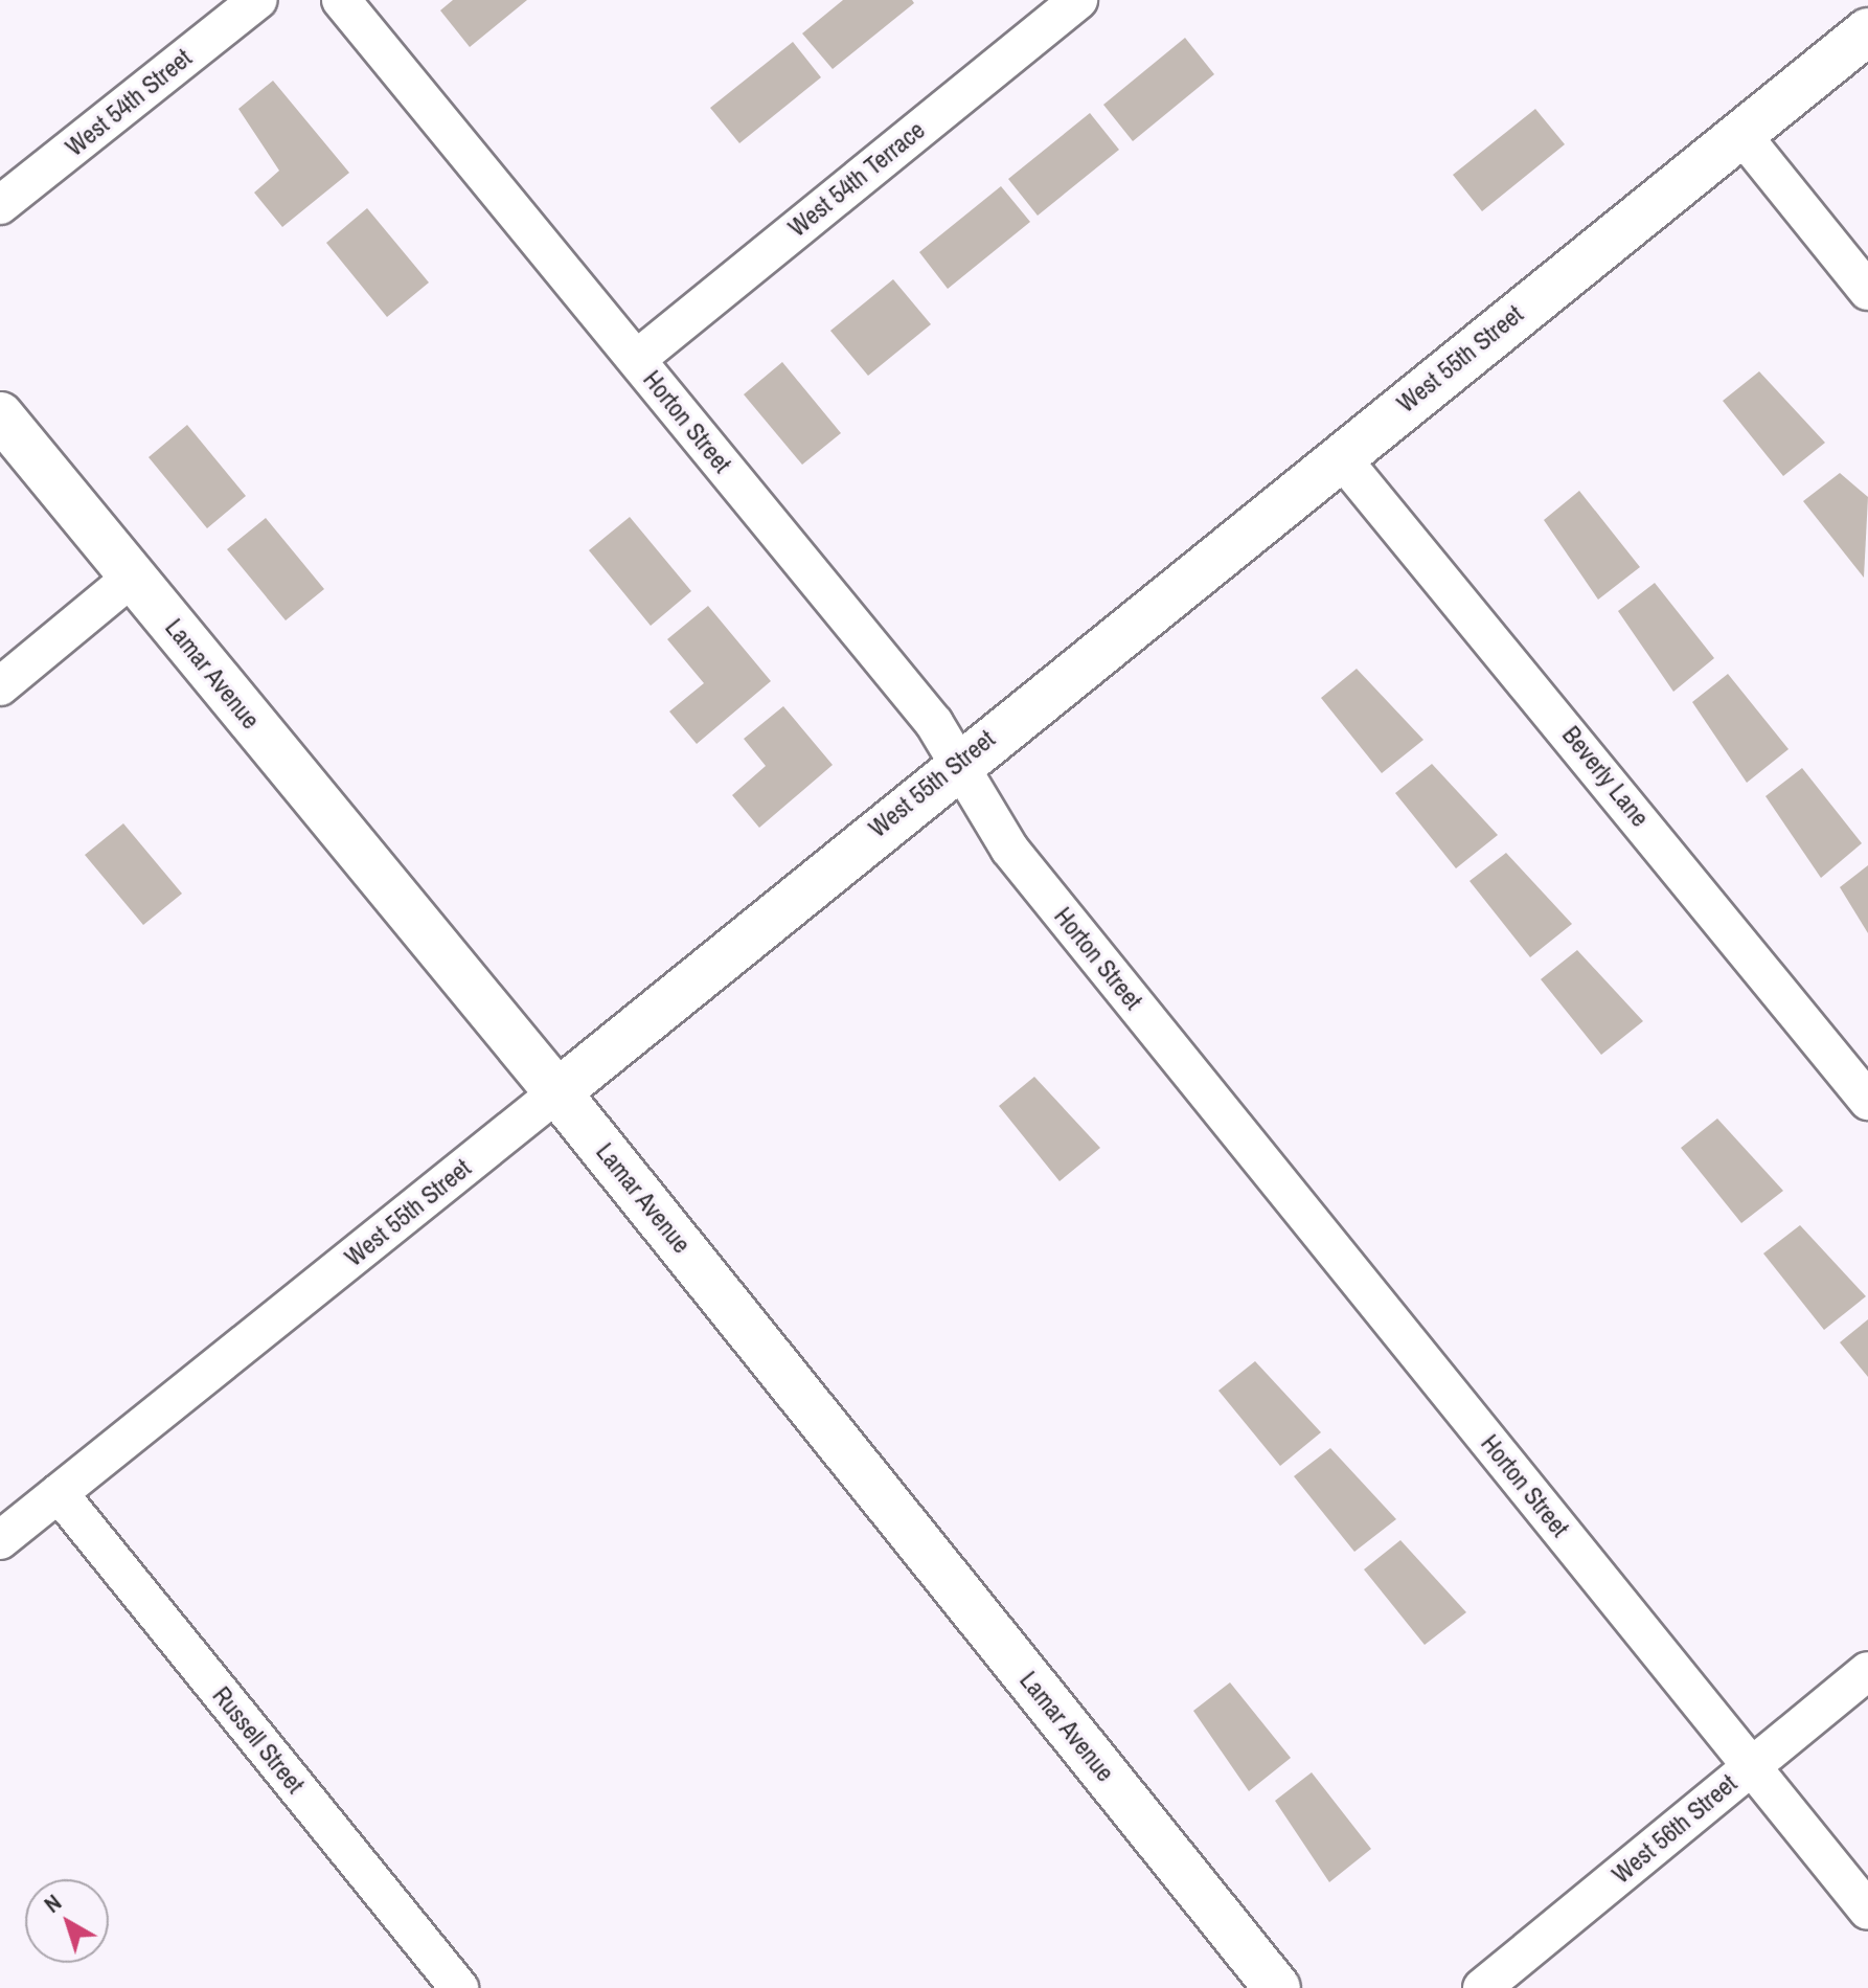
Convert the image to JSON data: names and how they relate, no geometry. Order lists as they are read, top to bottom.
{
  "streets": {
    "street": [
      "West 54th Street",
      "West 54th Terrace",
      "West 55th Street",
      "Horton Street",
      "Lamar Avenue",
      "Beverly Lane",
      "Russell Street",
      "West 56th Street"
    ]
  },
  "crossings": [
    ["West 54th Terrace", "Horton Street"],
    ["West 55th Street", "Horton Street"],
    ["West 55th Street", "Lamar Avenue"],
    ["West 55th Street", "Beverly Lane"],
    ["West 55th Street", "Russell Street"],
    ["Horton Street", "West 56th Street"]
  ],
  "north": "top left"
}
